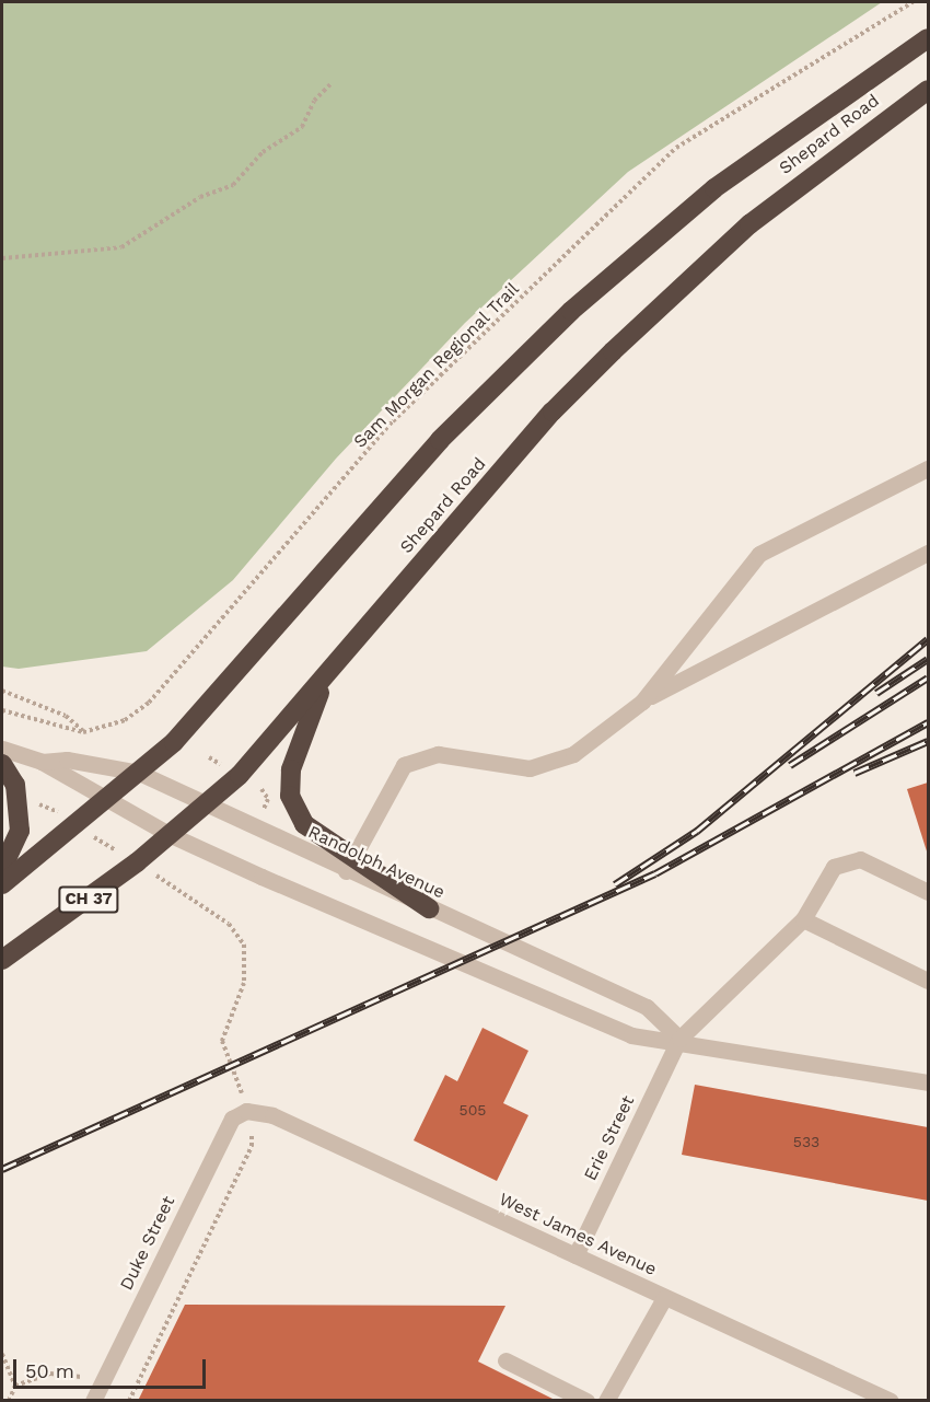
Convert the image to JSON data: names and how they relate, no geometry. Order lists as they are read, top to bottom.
{
  "streets": {
    "highway": ["Shepard Road", "CH 37"],
    "street": [
      "Randolph Avenue",
      "Erie Street",
      "West James Avenue",
      "Duke Street"
    ],
    "path": ["Sam Morgan Regional Trail"]
  },
  "crossings": [
    ["Shepard Road", "Randolph Avenue"],
    ["Randolph Avenue", "Erie Street"],
    ["Erie Street", "West James Avenue"],
    ["West James Avenue", "Duke Street"]
  ],
  "house_numbers": ["505", "533"],
  "scale_bar": "50 m"
}
